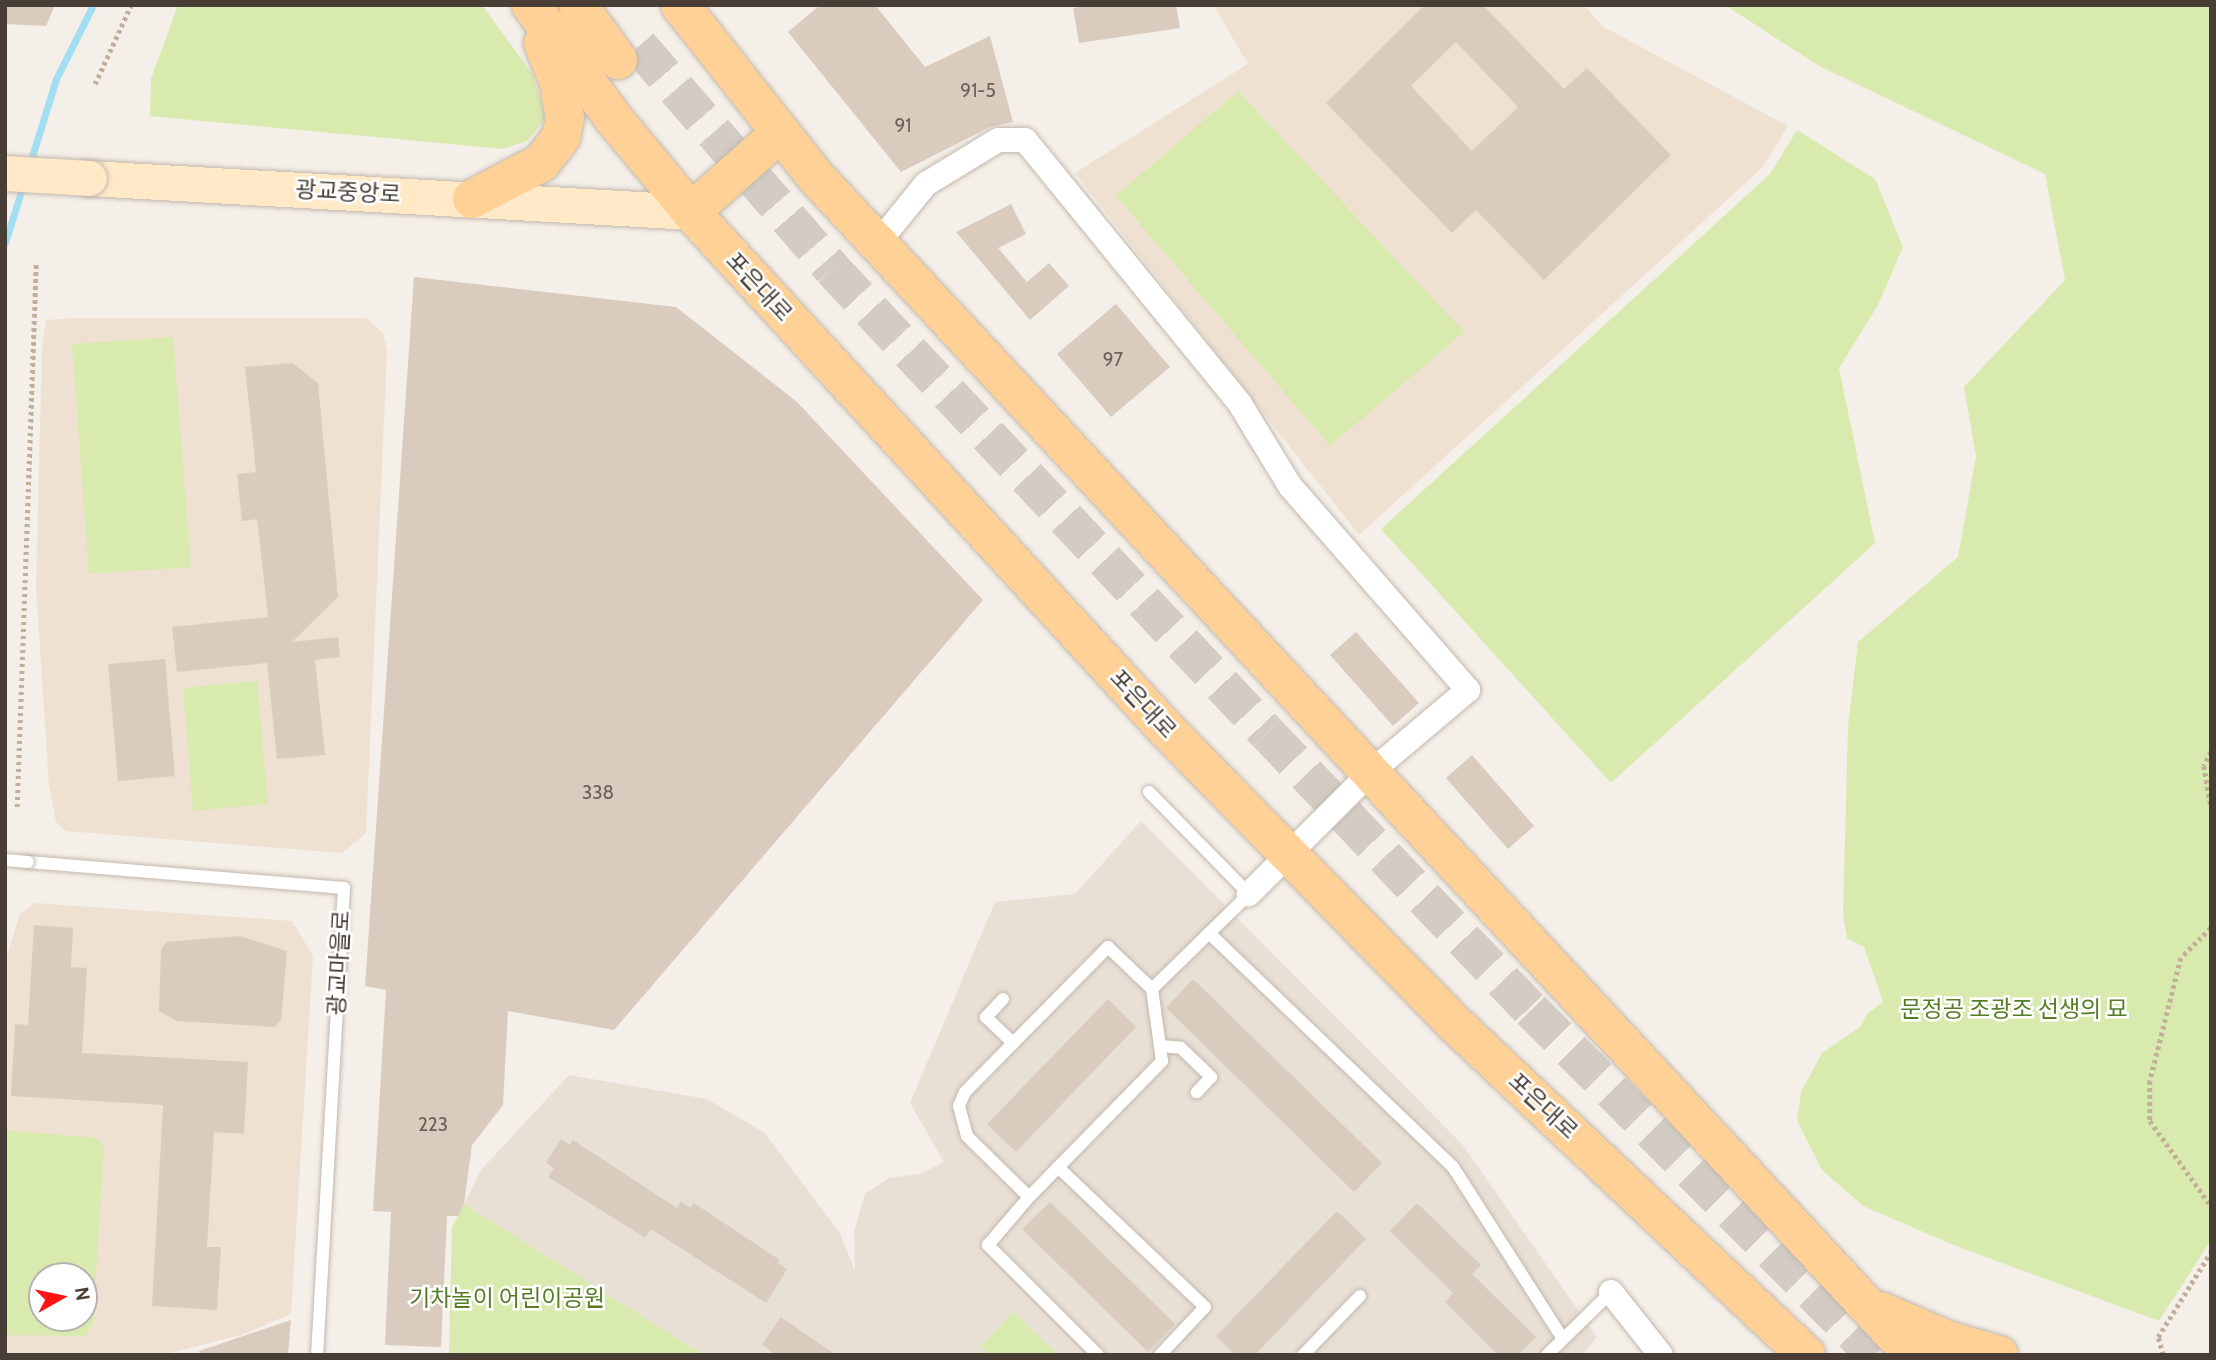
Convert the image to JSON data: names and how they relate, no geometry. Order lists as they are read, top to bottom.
{
  "streets": {
    "main road": ["광교중앙로", "포은대로"],
    "lane": ["광교마을로"]
  },
  "crossings": [
    ["광교중앙로", "포은대로"]
  ],
  "parks": ["문정공 조광조 선생의 묘", "기차놀이 어린이공원"],
  "house_numbers": [
    "91-5",
    "91",
    "97",
    "338",
    "223"
  ],
  "north": "right"
}
